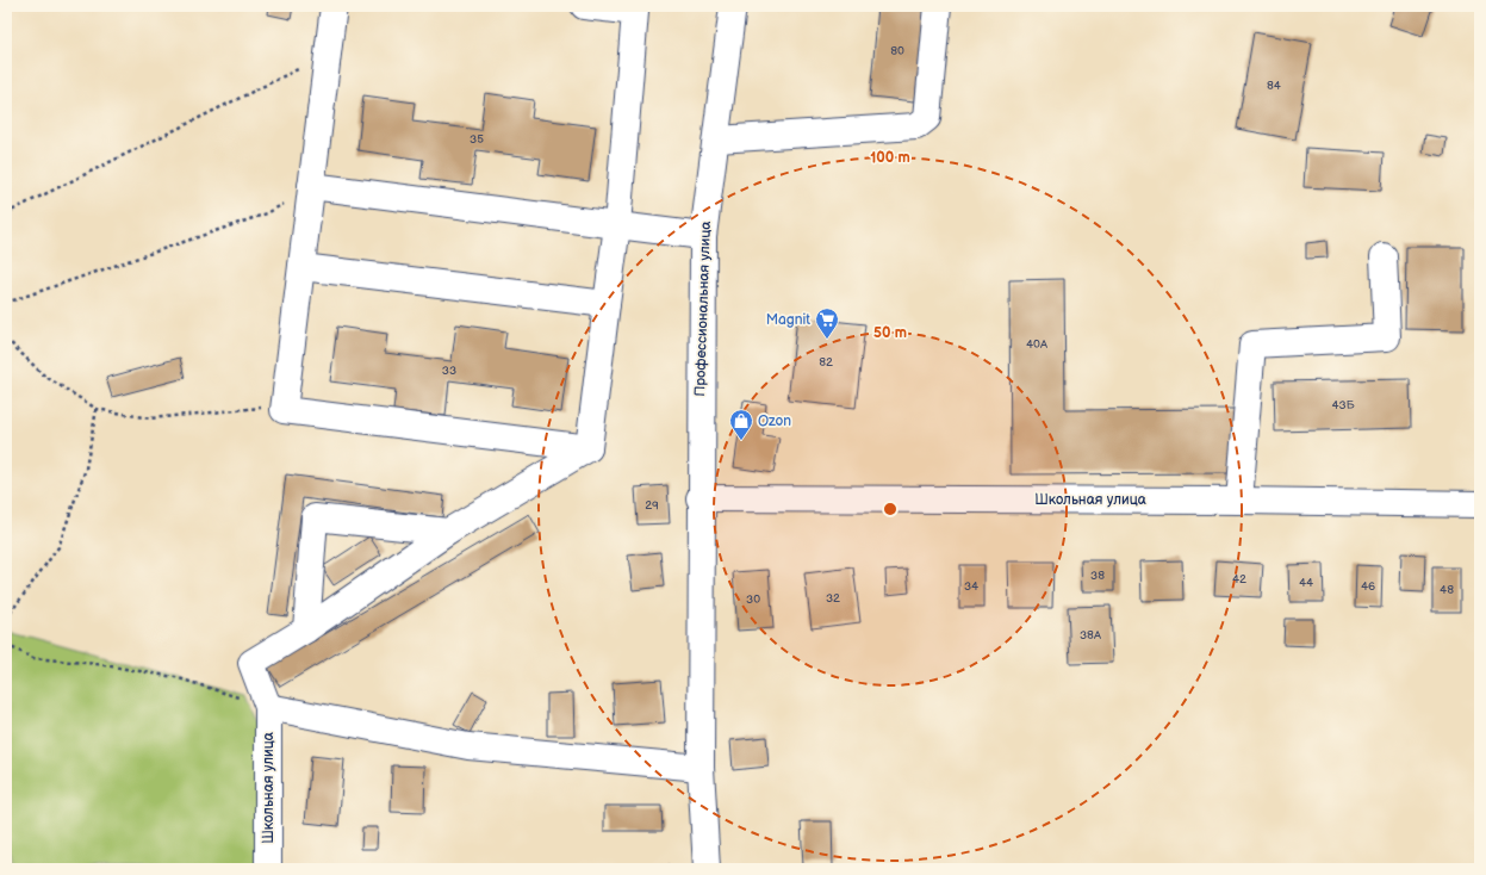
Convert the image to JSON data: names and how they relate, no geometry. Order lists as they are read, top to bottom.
{
  "streets": {
    "street": ["Профессиональная улица", "Школьная улица"]
  },
  "crossings": [
    ["Профессиональная улица", "Школьная улица"]
  ],
  "places": {
    "supermarket": ["Magnit"],
    "shop": ["Ozon"]
  },
  "house_numbers": [
    "80",
    "84",
    "35",
    "40А",
    "82",
    "33",
    "43Б",
    "29",
    "38",
    "42",
    "44",
    "34",
    "46",
    "48",
    "32",
    "30",
    "38А"
  ],
  "rings": ["100 m", "50 m"]
}
